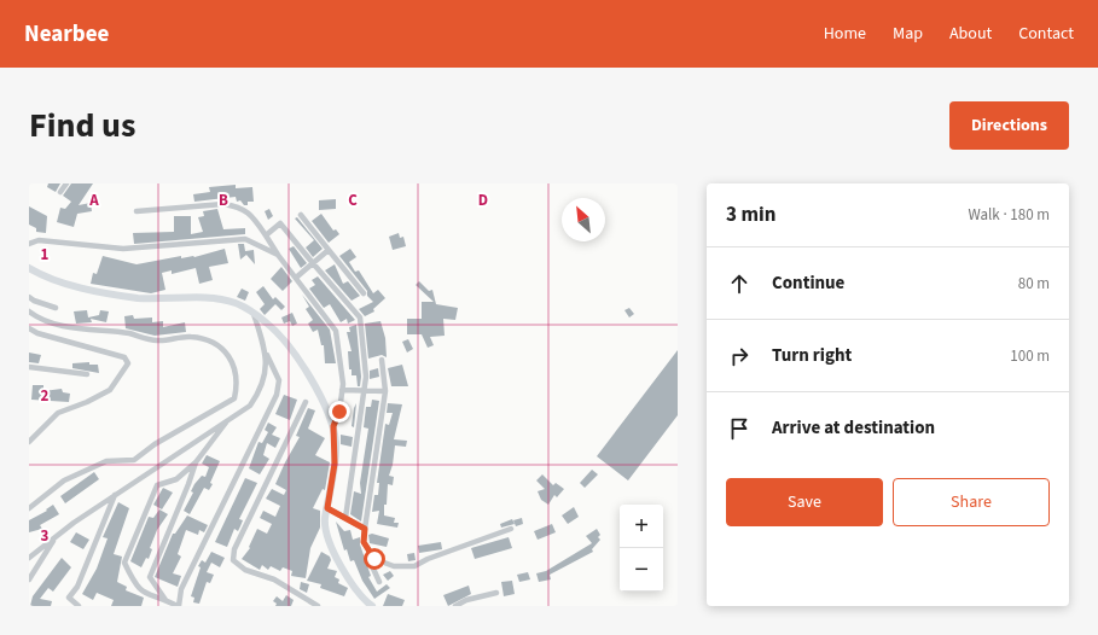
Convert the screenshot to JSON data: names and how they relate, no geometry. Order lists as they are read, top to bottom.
{
  "north": "top left",
  "page": {
    "header": "Nearbee",
    "nav": [
      "Home",
      "Map",
      "About",
      "Contact"
    ],
    "title": "Find us",
    "buttons": [
      "Directions",
      ["Save", "Share"]
    ],
    "heading": ["3 min", "Walk · 180 m"],
    "list": [
      ["Continue", "80 m"],
      ["Turn right", "100 m"],
      "Arrive at destination"
    ],
    "map_buttons": ["+", "−"]
  },
  "grid": {
    "columns": [
      "A",
      "B",
      "C",
      "D"
    ],
    "rows": ["1", "2", "3"]
  }
}
